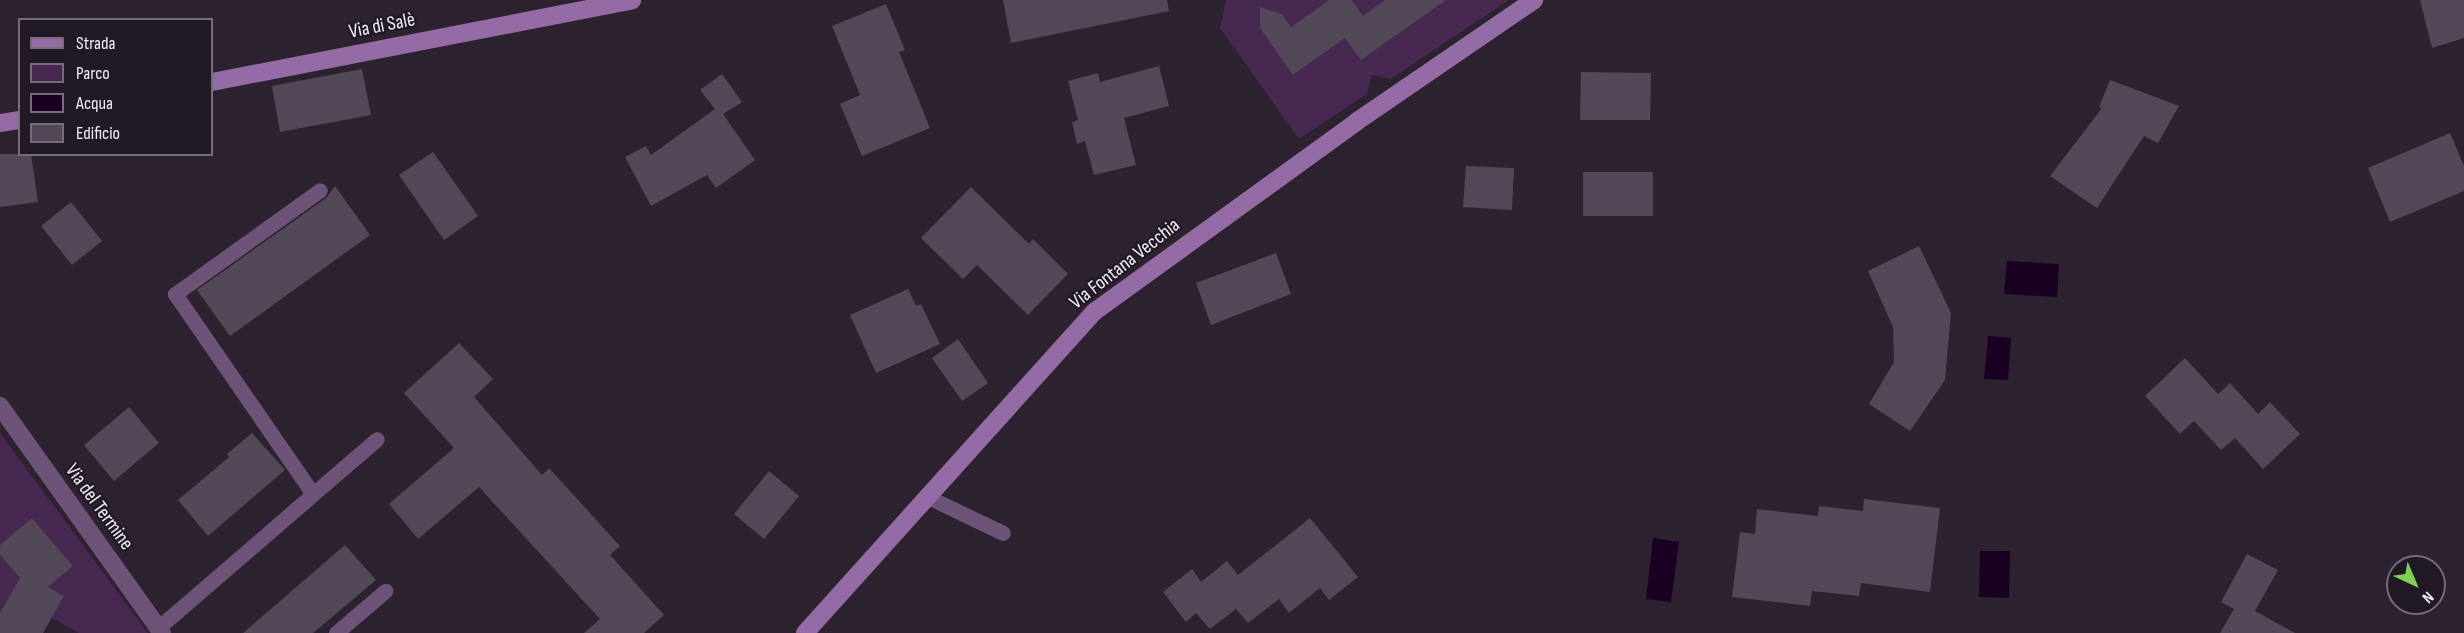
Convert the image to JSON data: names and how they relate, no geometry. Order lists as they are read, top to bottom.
{
  "streets": {
    "street": ["Via di Salè", "Via Fontana Vecchia", "Via del Termine"]
  },
  "legend": [
    "Strada",
    "Parco",
    "Acqua",
    "Edificio"
  ],
  "north": "bottom right"
}
